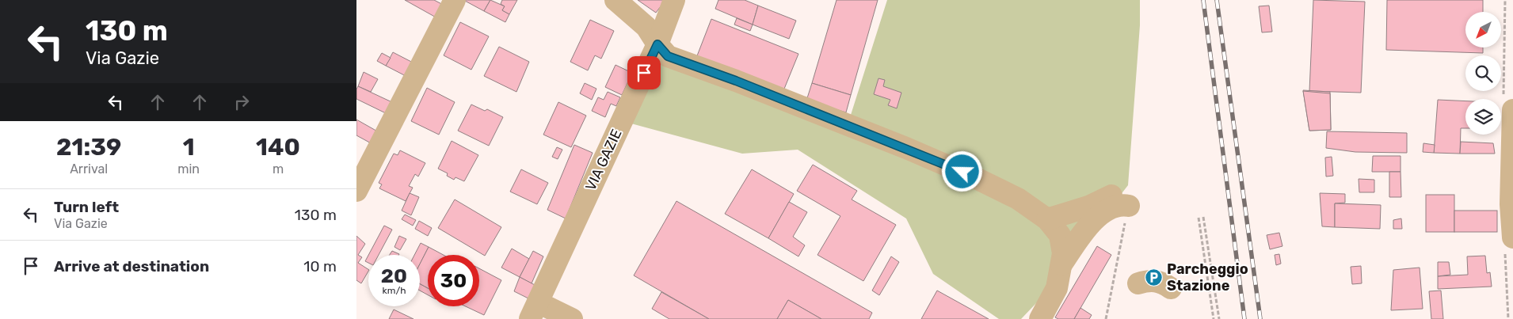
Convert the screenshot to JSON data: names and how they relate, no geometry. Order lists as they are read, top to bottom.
{
  "streets": {
    "street": ["VIA GAZIE"]
  },
  "places": {
    "parking": ["Parcheggio Stazione"]
  },
  "north": "bottom left",
  "page": {
    "turn": ["130 m", "Via Gazie"],
    "eta": [
      "21:39",
      "Arrival",
      "1",
      "min",
      "140",
      "m"
    ],
    "list": [
      {
        "name": "Turn left",
        "note": "Via Gazie",
        "value": "130 m"
      },
      {
        "name": "Arrive at destination",
        "value": "10 m"
      }
    ],
    "speed": "20 km/h",
    "limit": "30"
  }
}
